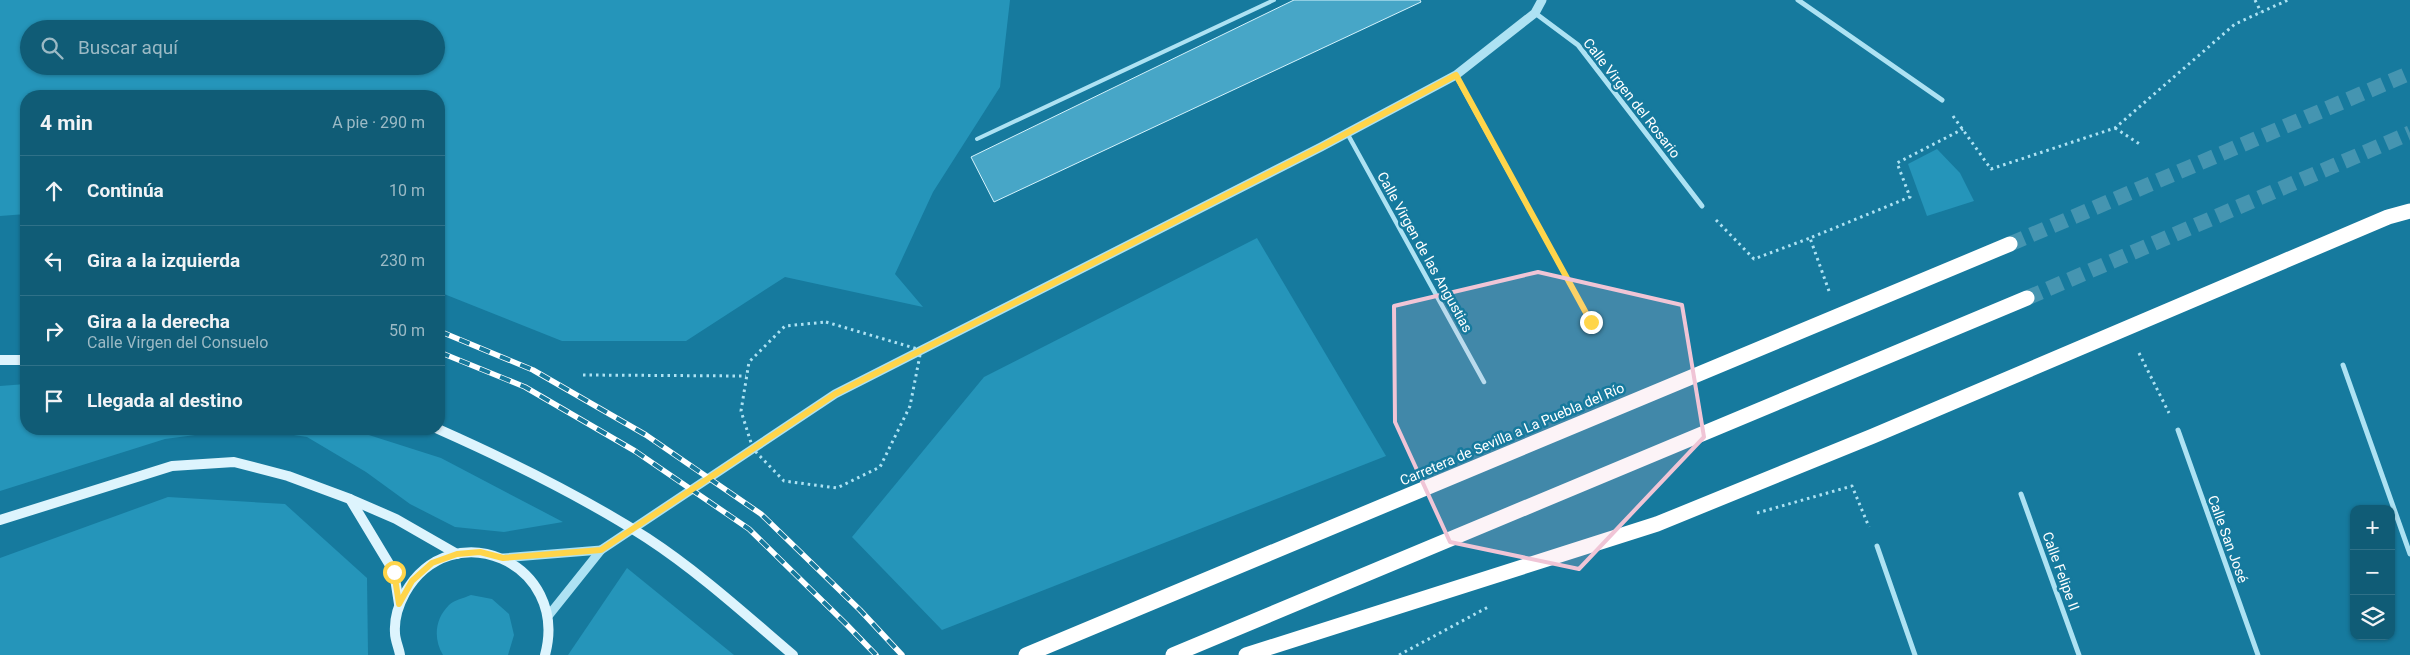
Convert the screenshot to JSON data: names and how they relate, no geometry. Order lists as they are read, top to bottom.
{
  "streets": {
    "highway": ["Carretera de Sevilla a La Puebla del Río"],
    "street": [
      "Calle Virgen del Rosario",
      "Calle Virgen de las Angustias",
      "Calle San José",
      "Calle Felipe II"
    ]
  },
  "page": {
    "search": "Buscar aquí",
    "heading": ["4 min", "A pie · 290 m"],
    "list": [
      ["Continúa", "10 m"],
      ["Gira a la izquierda", "230 m"],
      ["Gira a la derecha", "Calle Virgen del Consuelo", "50 m"],
      "Llegada al destino"
    ],
    "map_buttons": ["+", "−"]
  }
}
